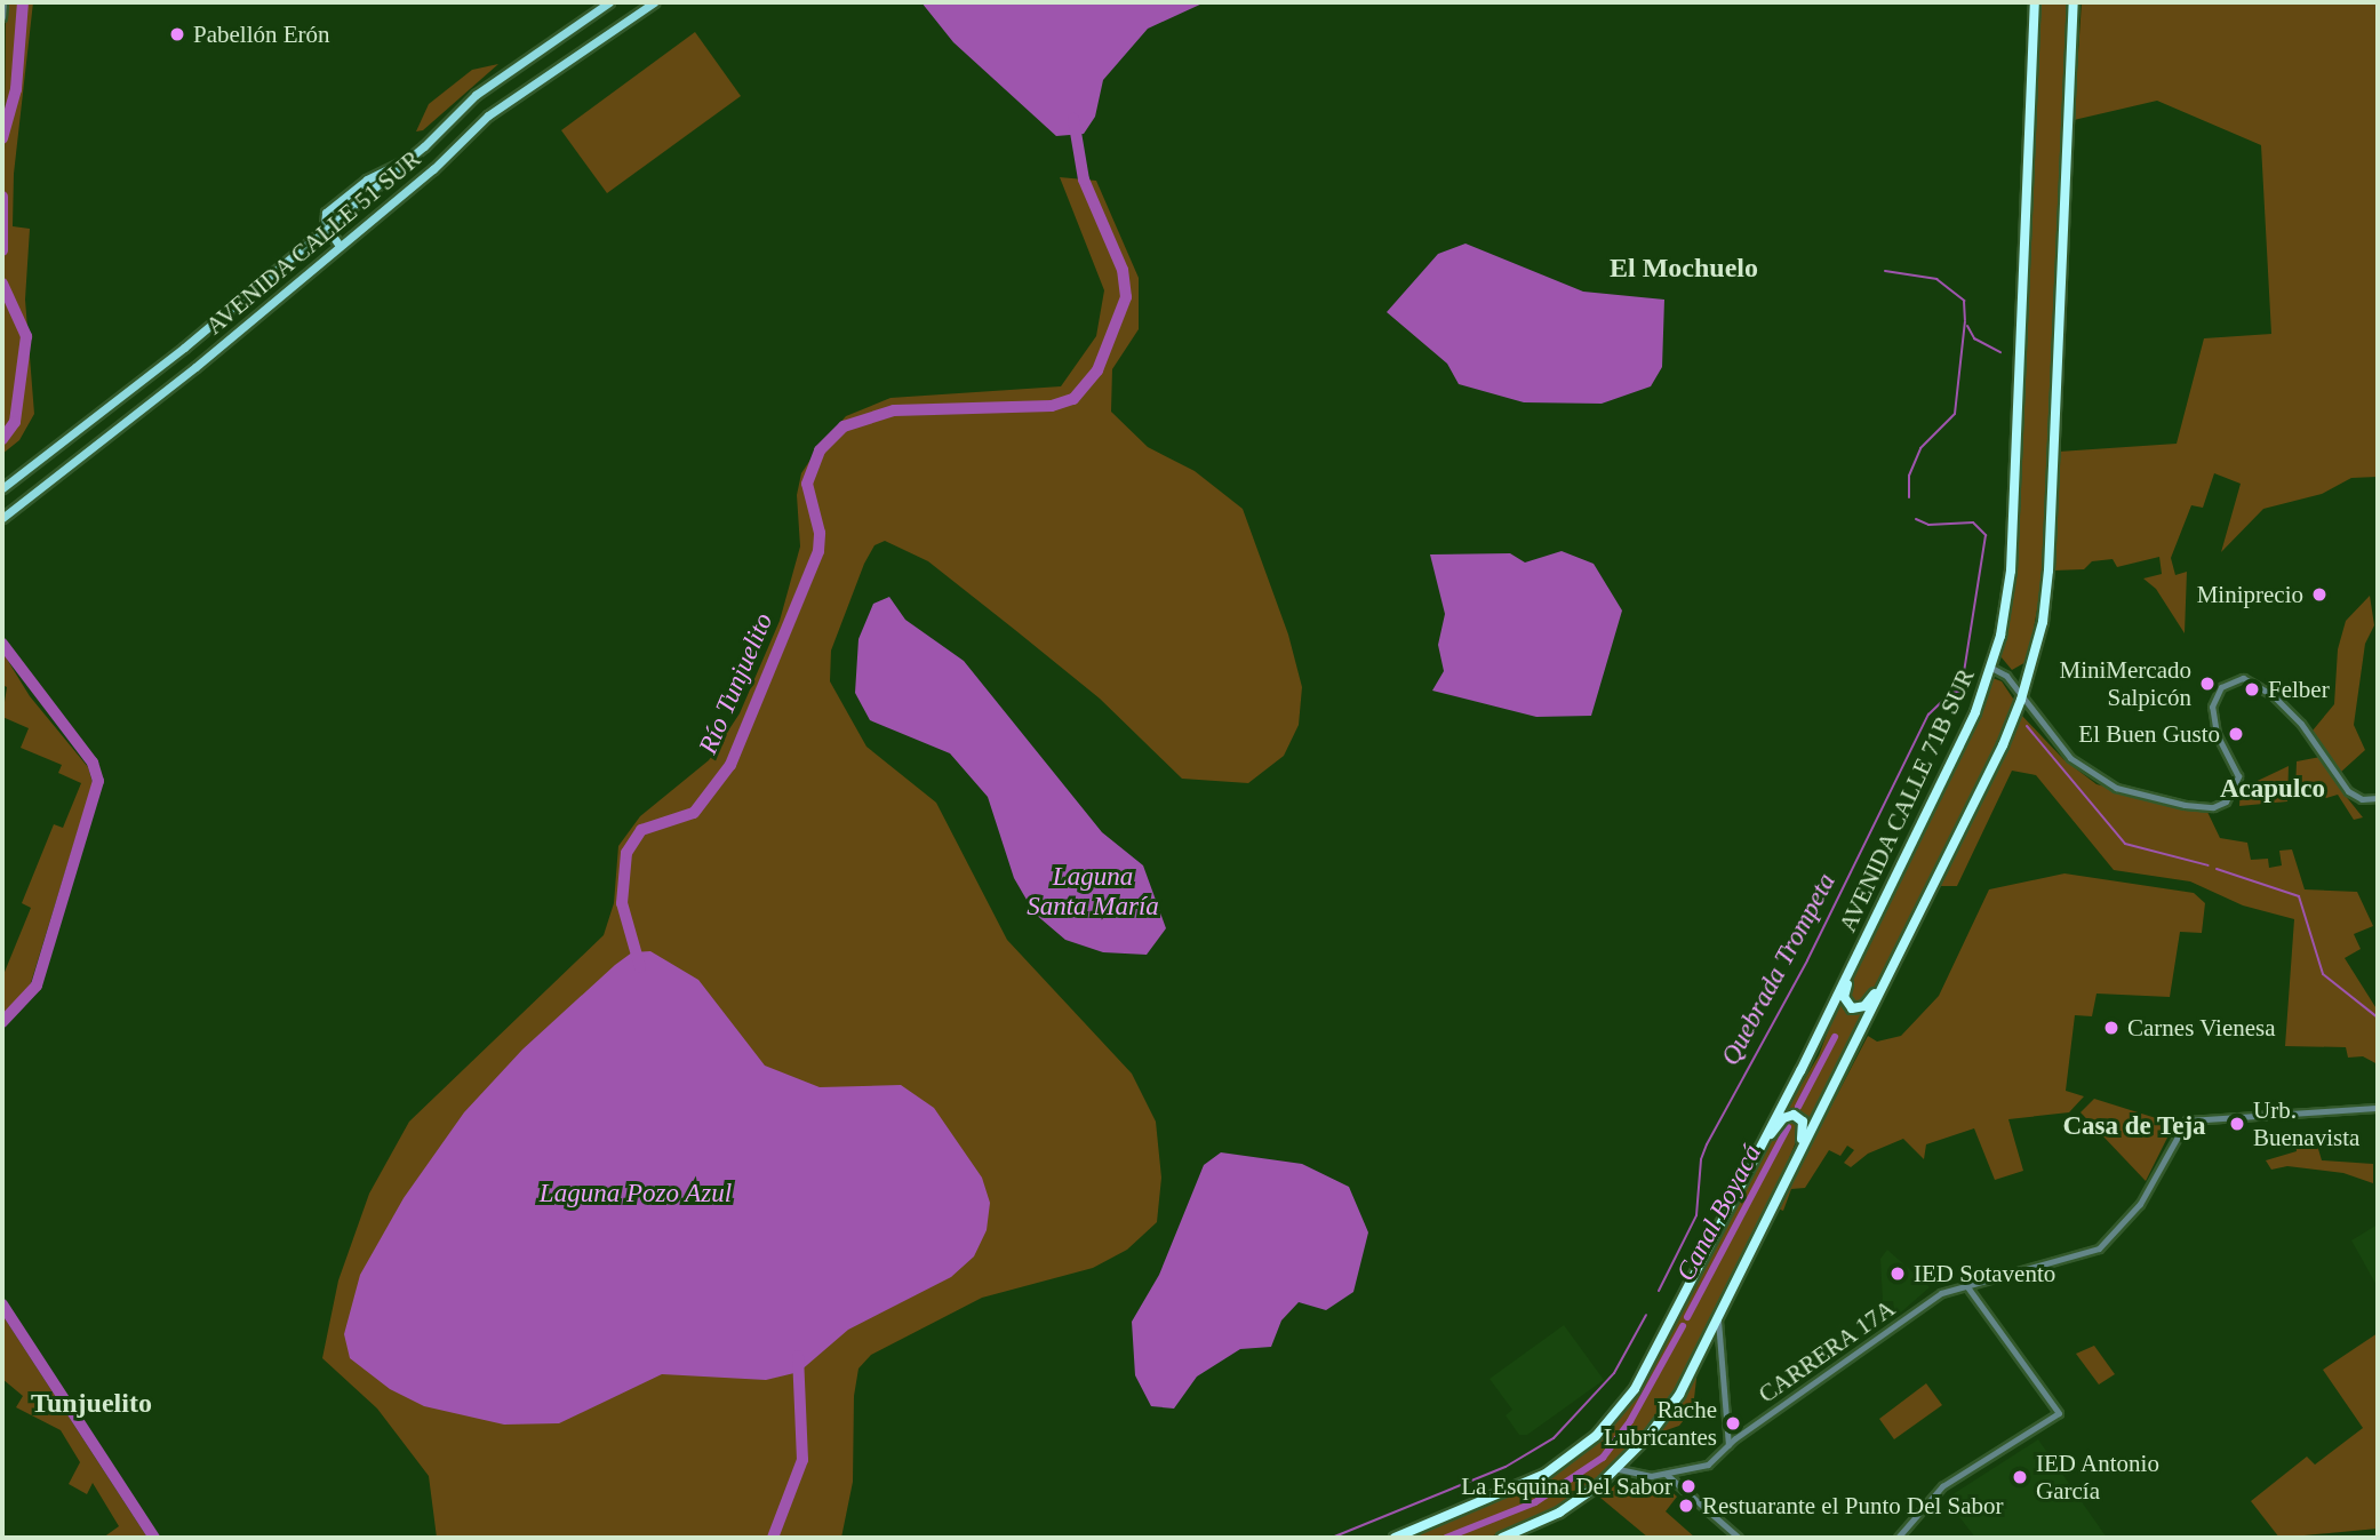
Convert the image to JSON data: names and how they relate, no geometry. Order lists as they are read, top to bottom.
{
  "streets": {
    "highway": ["AVENIDA CALLE 71B SUR"],
    "main road": ["AVENIDA CALLE 51 SUR"],
    "street": ["CARRERA 17A"]
  },
  "districts": [
    "El Mochuelo",
    "Acapulco",
    "Casa de Teja",
    "Tunjuelito"
  ],
  "water": [
    "Río Tunjuelito",
    "Laguna Santa María",
    "Quebrada Trompeta",
    "Laguna Pozo Azul",
    "Canal Boyacá"
  ],
  "places": [
    "Pabellón Erón",
    "Miniprecio",
    "MiniMercado Salpicón",
    "Felber",
    "El Buen Gusto",
    "Carnes Vienesa",
    "Urb. Buenavista",
    "IED Sotavento",
    "Rache Lubricantes",
    "IED Antonio García",
    "La Esquina Del Sabor",
    "Restuarante el Punto Del Sabor"
  ]
}
